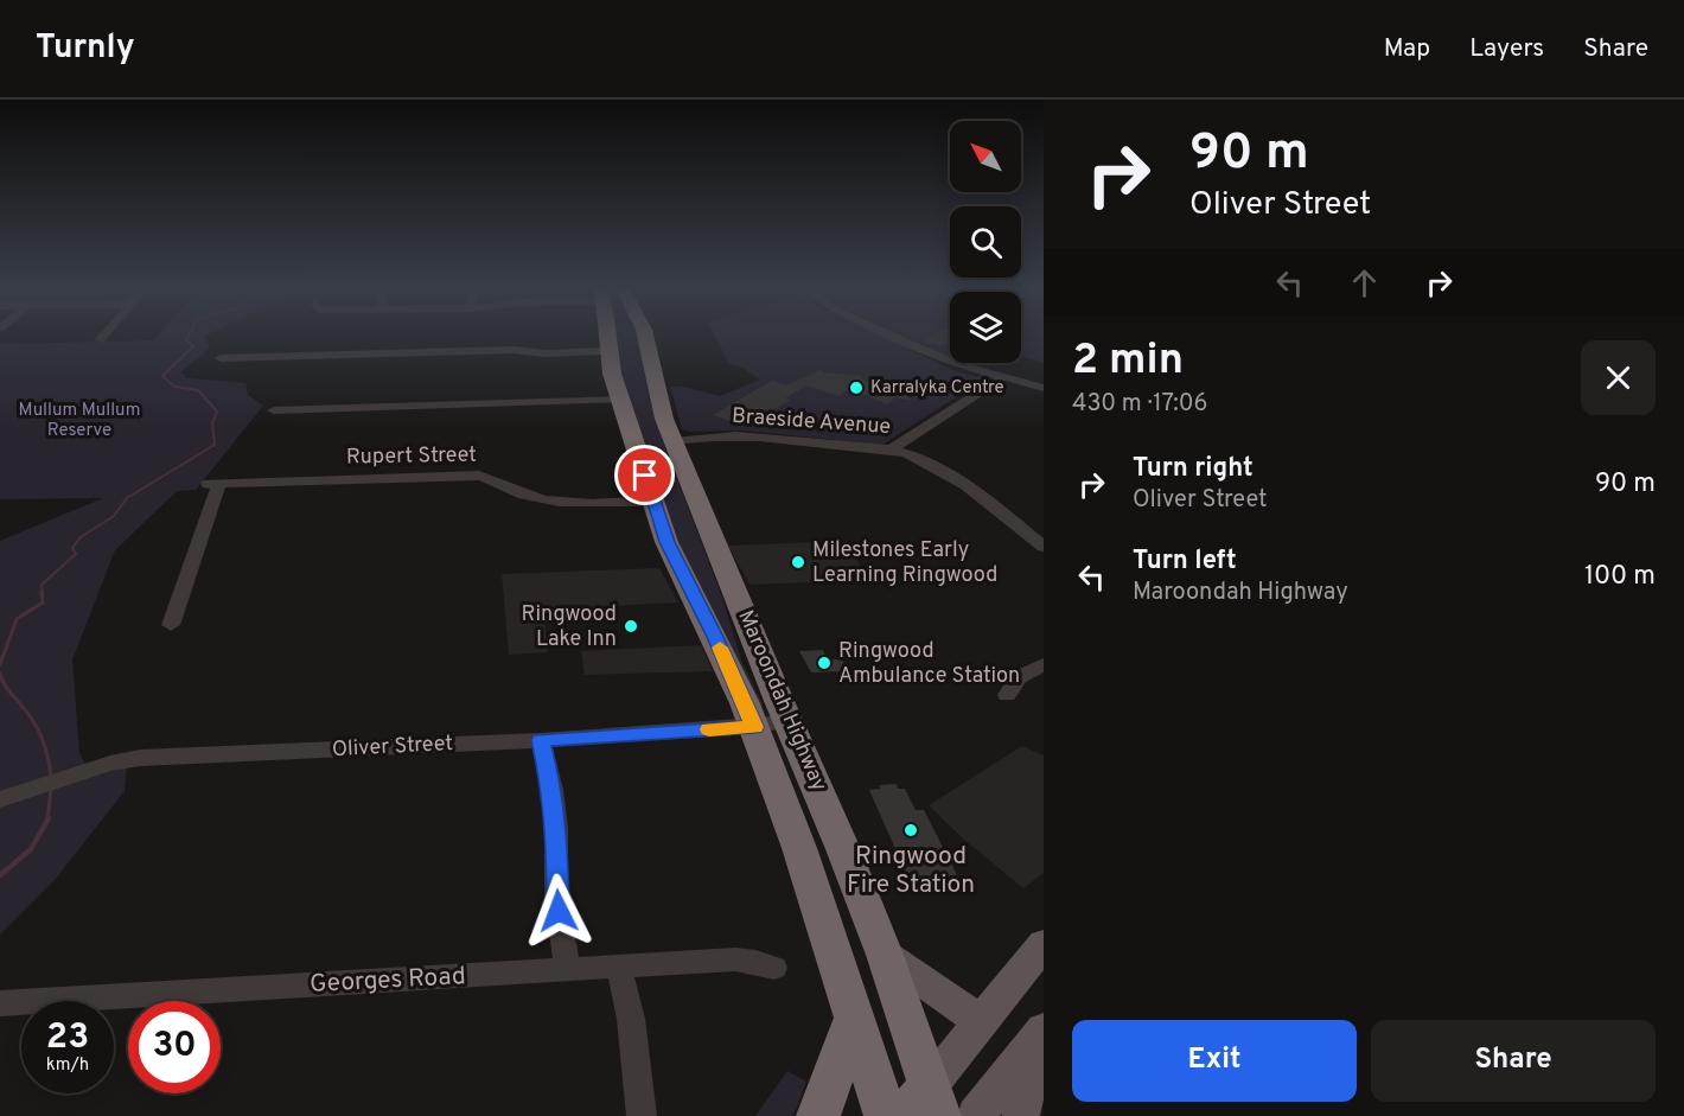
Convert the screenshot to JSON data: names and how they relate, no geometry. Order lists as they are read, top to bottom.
{
  "streets": {
    "highway": ["Maroondah Highway"],
    "street": [
      "Braeside Avenue",
      "Rupert Street",
      "Oliver Street",
      "Georges Road"
    ]
  },
  "crossings": [
    ["Braeside Avenue", "Maroondah Highway"],
    ["Rupert Street", "Maroondah Highway"],
    ["Maroondah Highway", "Oliver Street"]
  ],
  "parks": ["Mullum Mullum Reserve"],
  "places": [
    "Karralyka Centre",
    "Milestones Early Learning Ringwood",
    "Ringwood Lake Inn",
    "Ringwood Ambulance Station",
    "Ringwood Fire Station"
  ],
  "north": "top left",
  "page": {
    "header": "Turnly",
    "nav": ["Map", "Layers", "Share"],
    "turn": ["90 m", "Oliver Street"],
    "heading": ["2 min", "430 m · 17:06"],
    "list": [
      {
        "name": "Turn right",
        "note": "Oliver Street",
        "value": "90 m"
      },
      {
        "name": "Turn left",
        "note": "Maroondah Highway",
        "value": "100 m"
      }
    ],
    "speed": "23 km/h",
    "limit": "30",
    "buttons": ["Exit", "Share"]
  }
}
